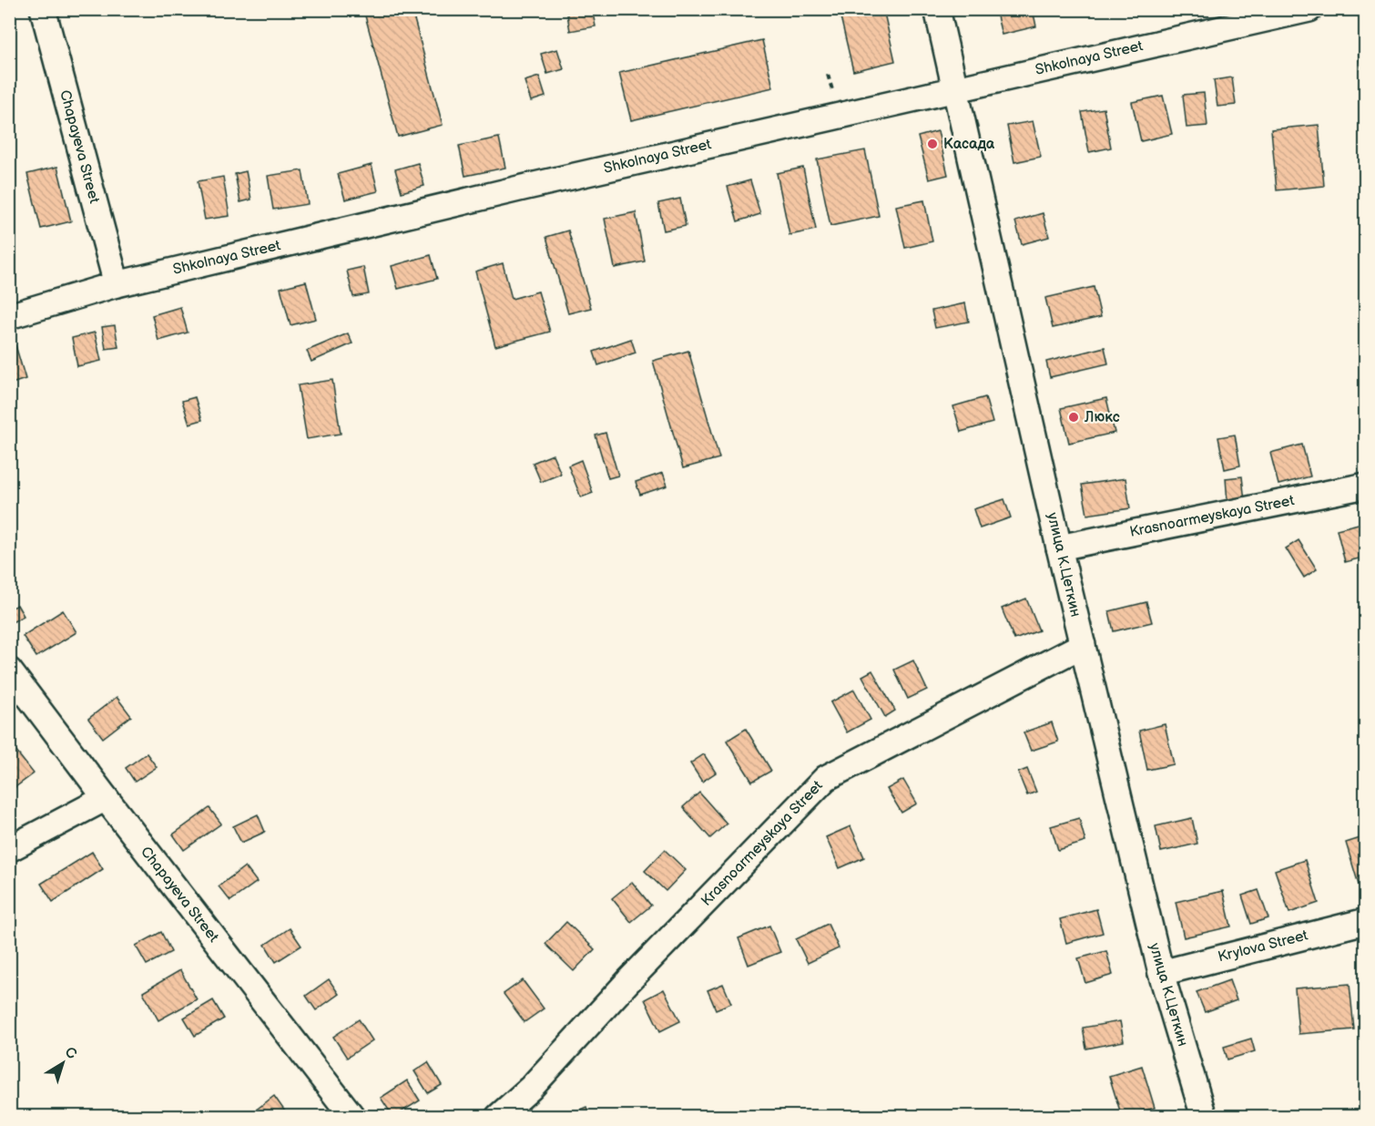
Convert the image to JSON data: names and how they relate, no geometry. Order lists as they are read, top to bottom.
{
  "streets": {
    "street": [
      "Shkolnaya Street",
      "Chapayeva Street",
      "Krasnoarmeyskaya Street",
      "улица К.Цеткин",
      "Krylova Street"
    ]
  },
  "crossings": [
    ["Shkolnaya Street", "Chapayeva Street"],
    ["Shkolnaya Street", "улица К.Цеткин"],
    ["Krasnoarmeyskaya Street", "улица К.Цеткин"],
    ["улица К.Цеткин", "Krylova Street"]
  ],
  "places": ["Касада", "Люкс"],
  "north": "top right"
}
